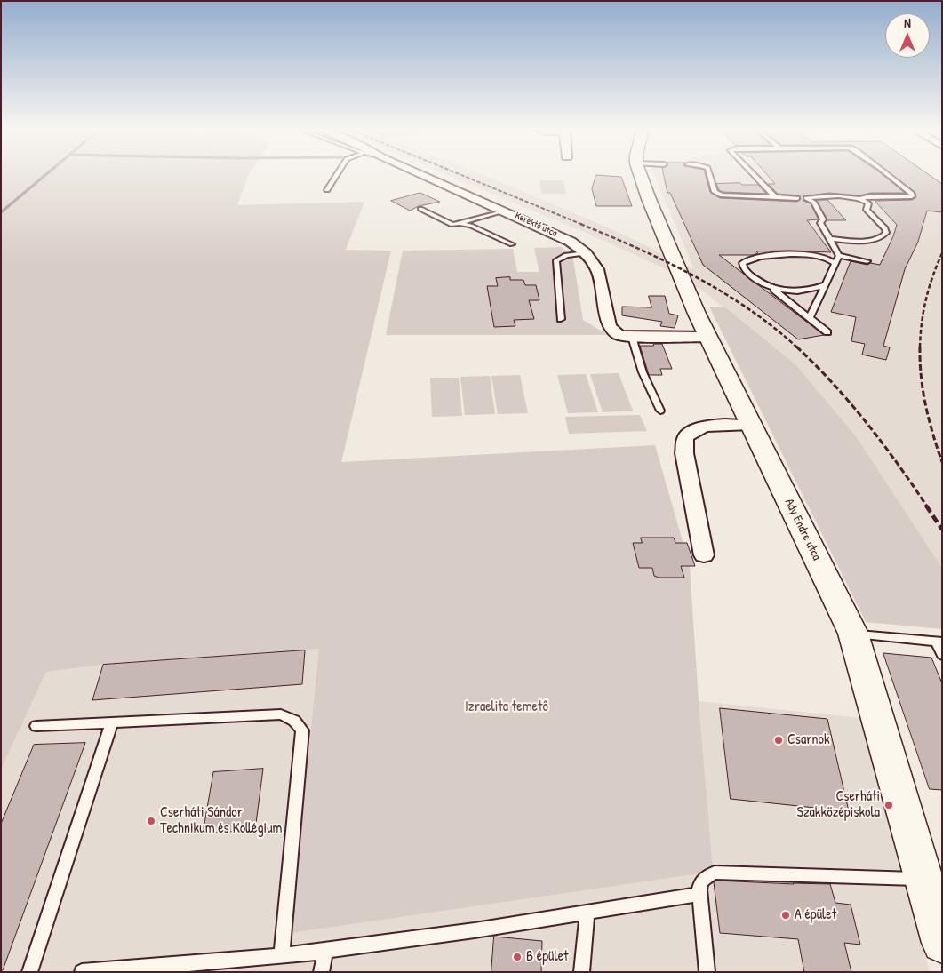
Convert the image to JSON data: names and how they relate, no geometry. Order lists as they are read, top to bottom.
{
  "streets": {
    "street": ["Kerektó utca", "Ady Endre utca"]
  },
  "crossings": [
    ["Kerektó utca", "Ady Endre utca"]
  ],
  "parks": ["Izraelita temető"],
  "places": [
    "Csarnok",
    "Cserháti Szakközépiskola",
    "Cserháti Sándor Technikum és Kollégium",
    "A épület",
    "B épület"
  ],
  "north": "top"
}
